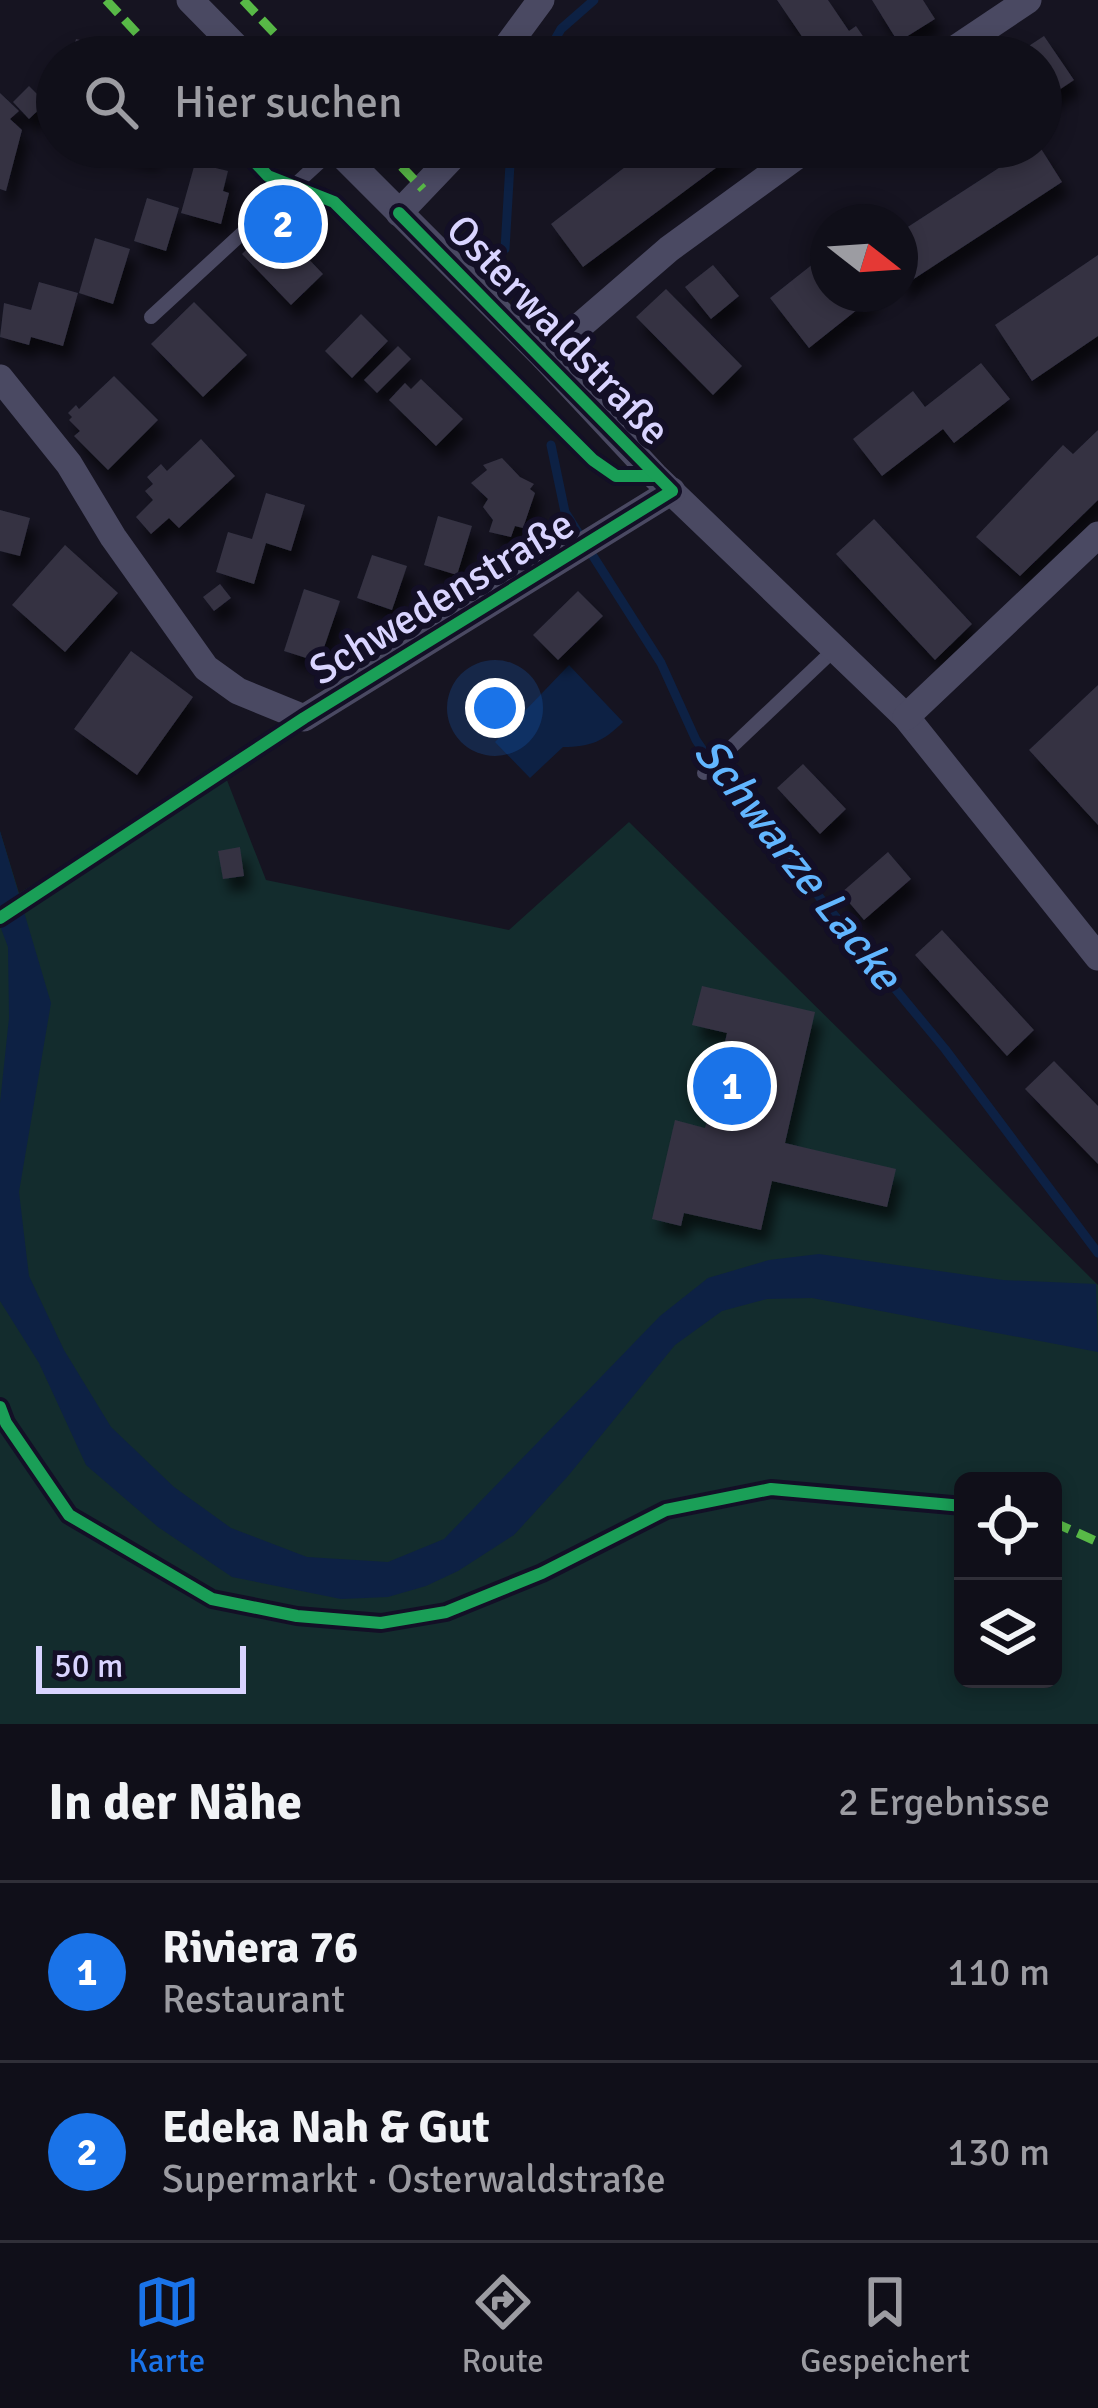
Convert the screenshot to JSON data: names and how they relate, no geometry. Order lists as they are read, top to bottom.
{
  "streets": {
    "street": ["Osterwaldstraße", "Schwedenstraße"]
  },
  "crossings": [
    ["Osterwaldstraße", "Schwedenstraße"]
  ],
  "water": ["Schwarze Lacke"],
  "scale_bar": "50 m",
  "north": "right",
  "page": {
    "search": "Hier suchen",
    "pins": ["2", "1"],
    "scale": "50 m",
    "heading": ["In der Nähe", "2 Ergebnisse"],
    "list": [
      {
        "mark": "1",
        "name": "Riviera 76",
        "note": "Restaurant",
        "value": "110 m"
      },
      {
        "mark": "2",
        "name": "Edeka Nah & Gut",
        "note": "Supermarkt · Osterwaldstraße",
        "value": "130 m"
      }
    ],
    "nav": ["Karte", "Route", "Gespeichert"]
  }
}
